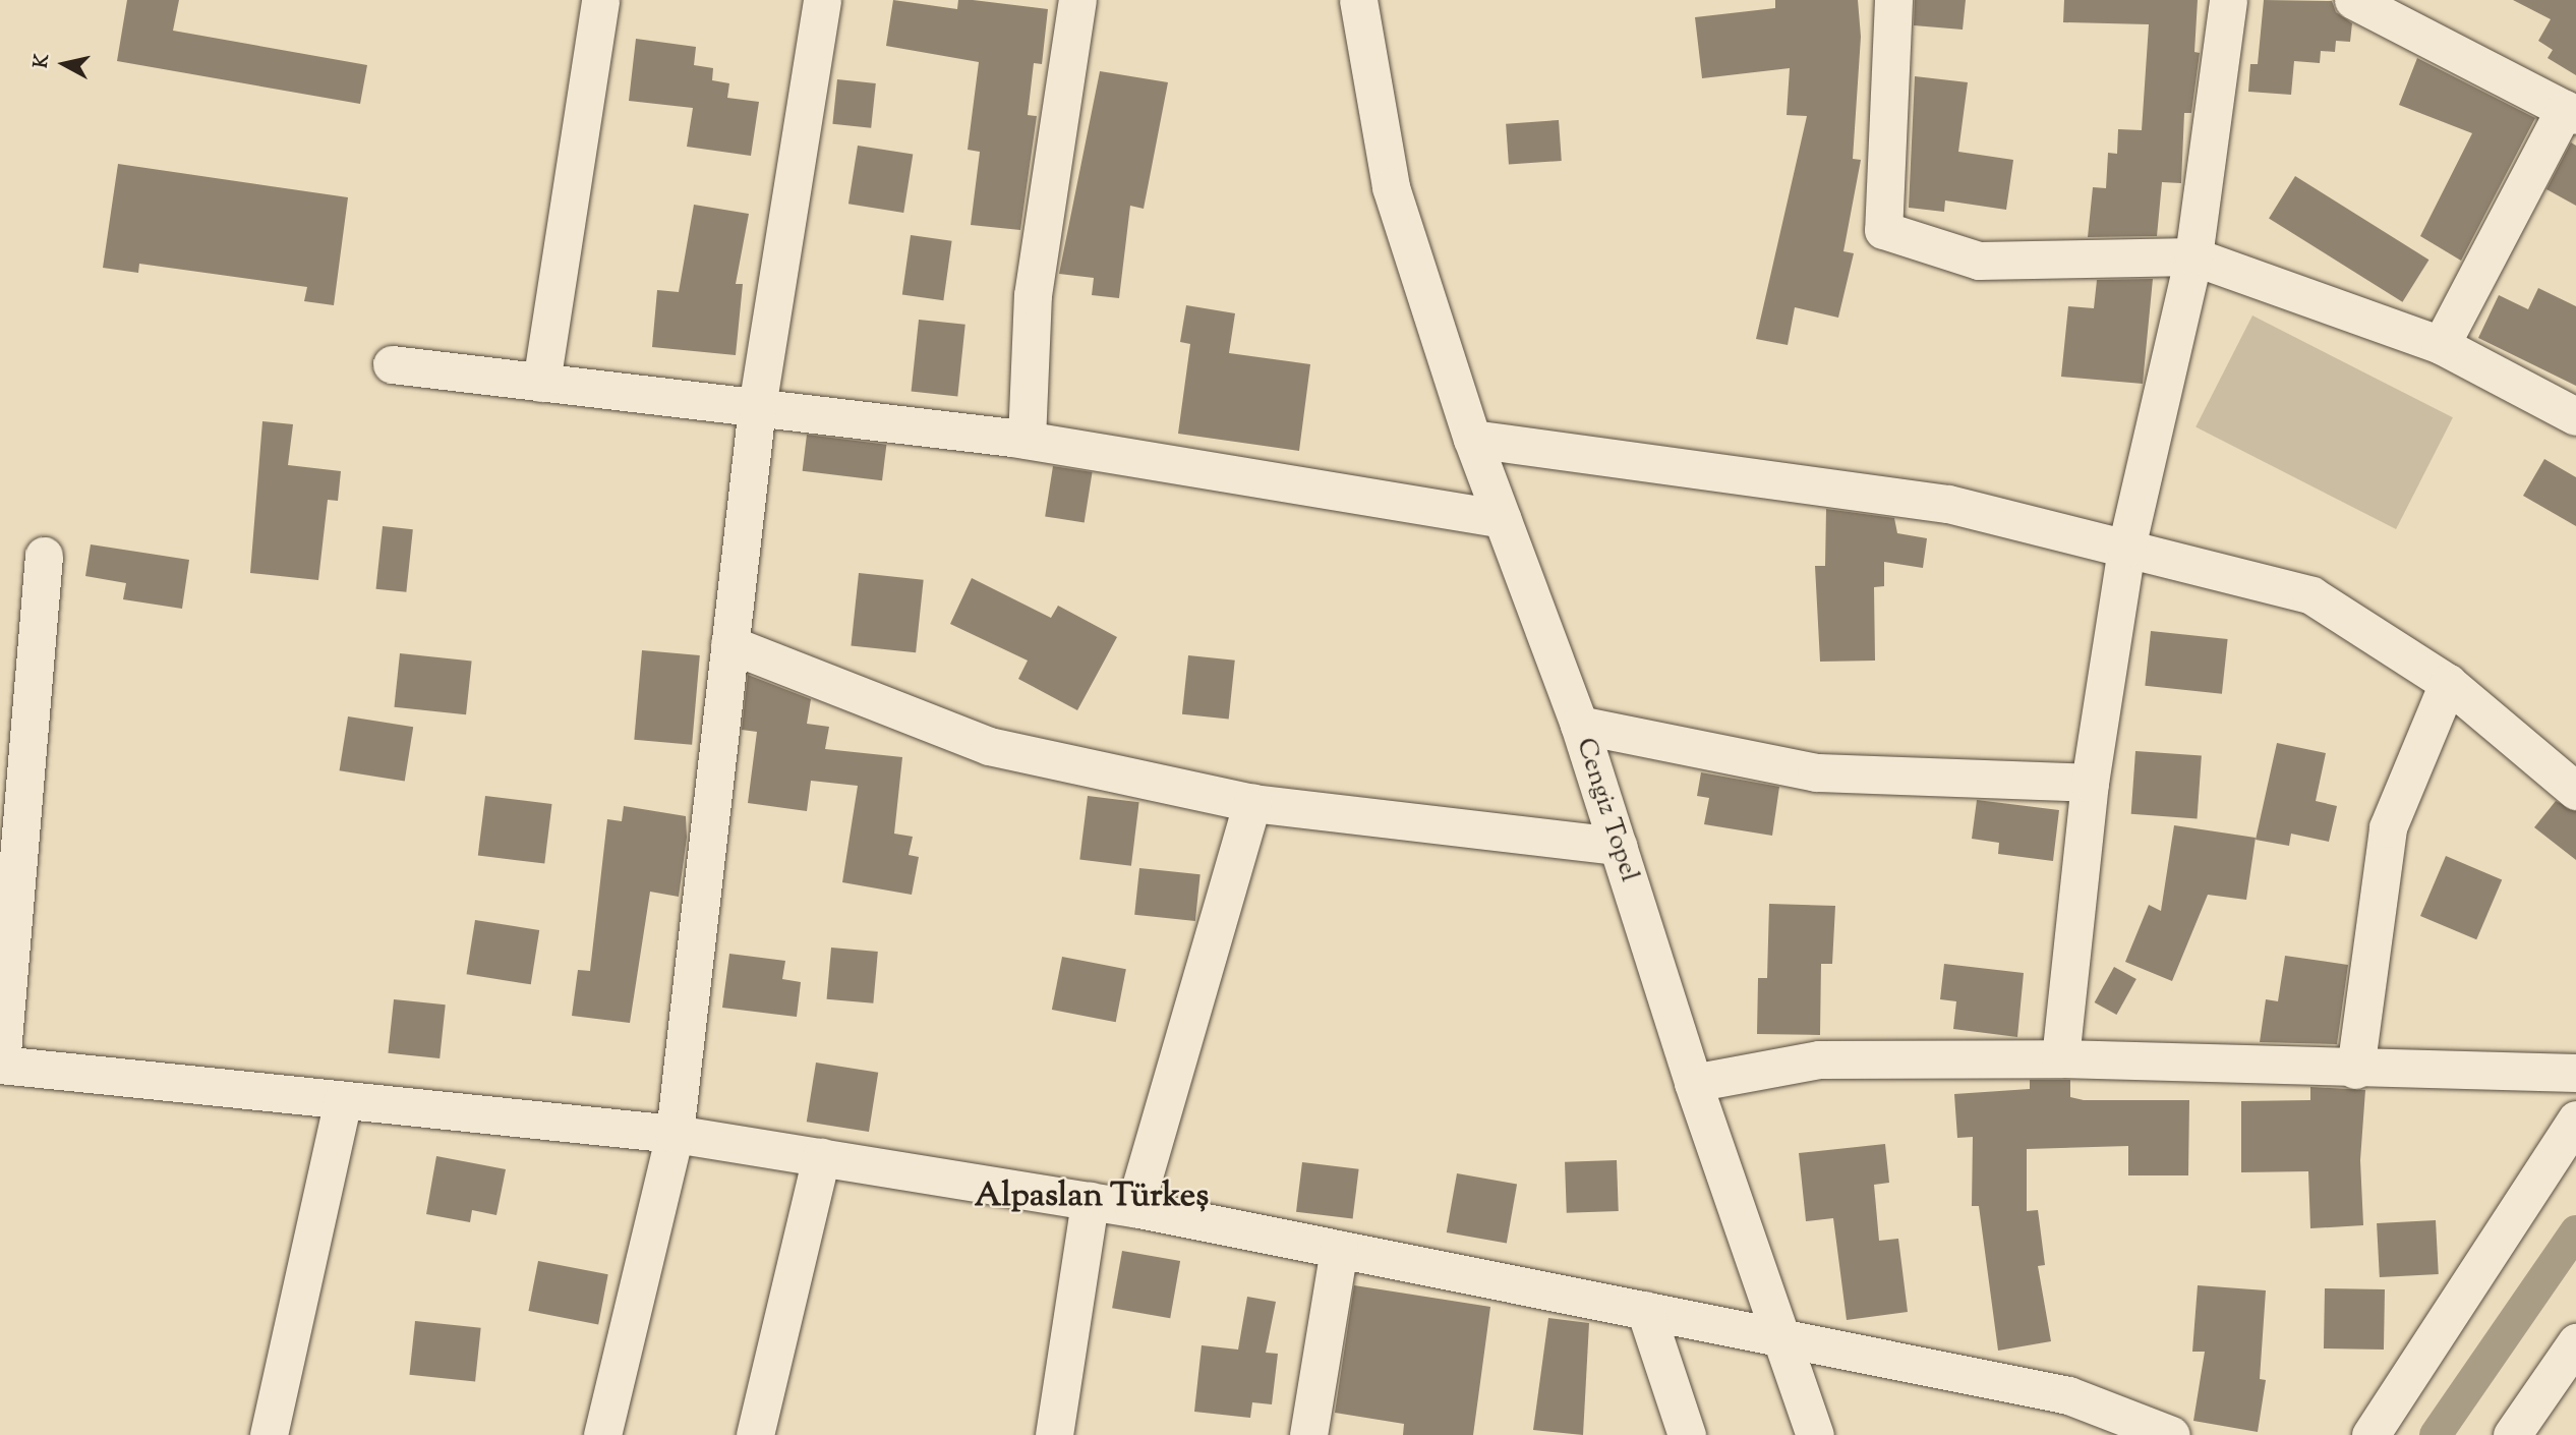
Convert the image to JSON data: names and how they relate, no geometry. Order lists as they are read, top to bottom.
{
  "streets": {
    "street": ["Cengiz Topel"]
  },
  "districts": ["Alpaslan Türkeş"],
  "north": "left"
}
